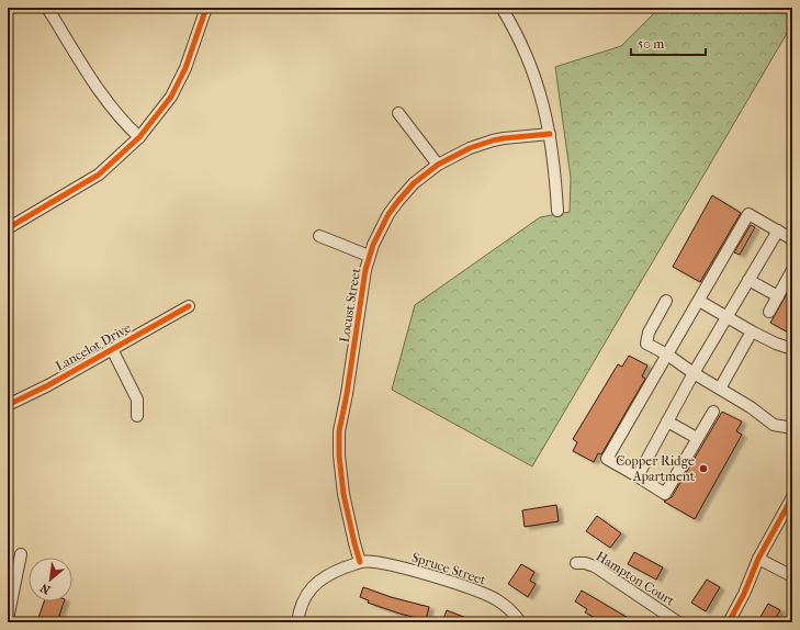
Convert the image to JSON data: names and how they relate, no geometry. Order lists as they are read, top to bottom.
{
  "streets": {
    "street": [
      "Locust Street",
      "Lancelot Drive",
      "Spruce Street",
      "Hampton Court"
    ]
  },
  "crossings": [
    ["Locust Street", "Spruce Street"]
  ],
  "places": ["Copper Ridge Apartment"],
  "scale_bar": "50 m",
  "north": "bottom left"
}
